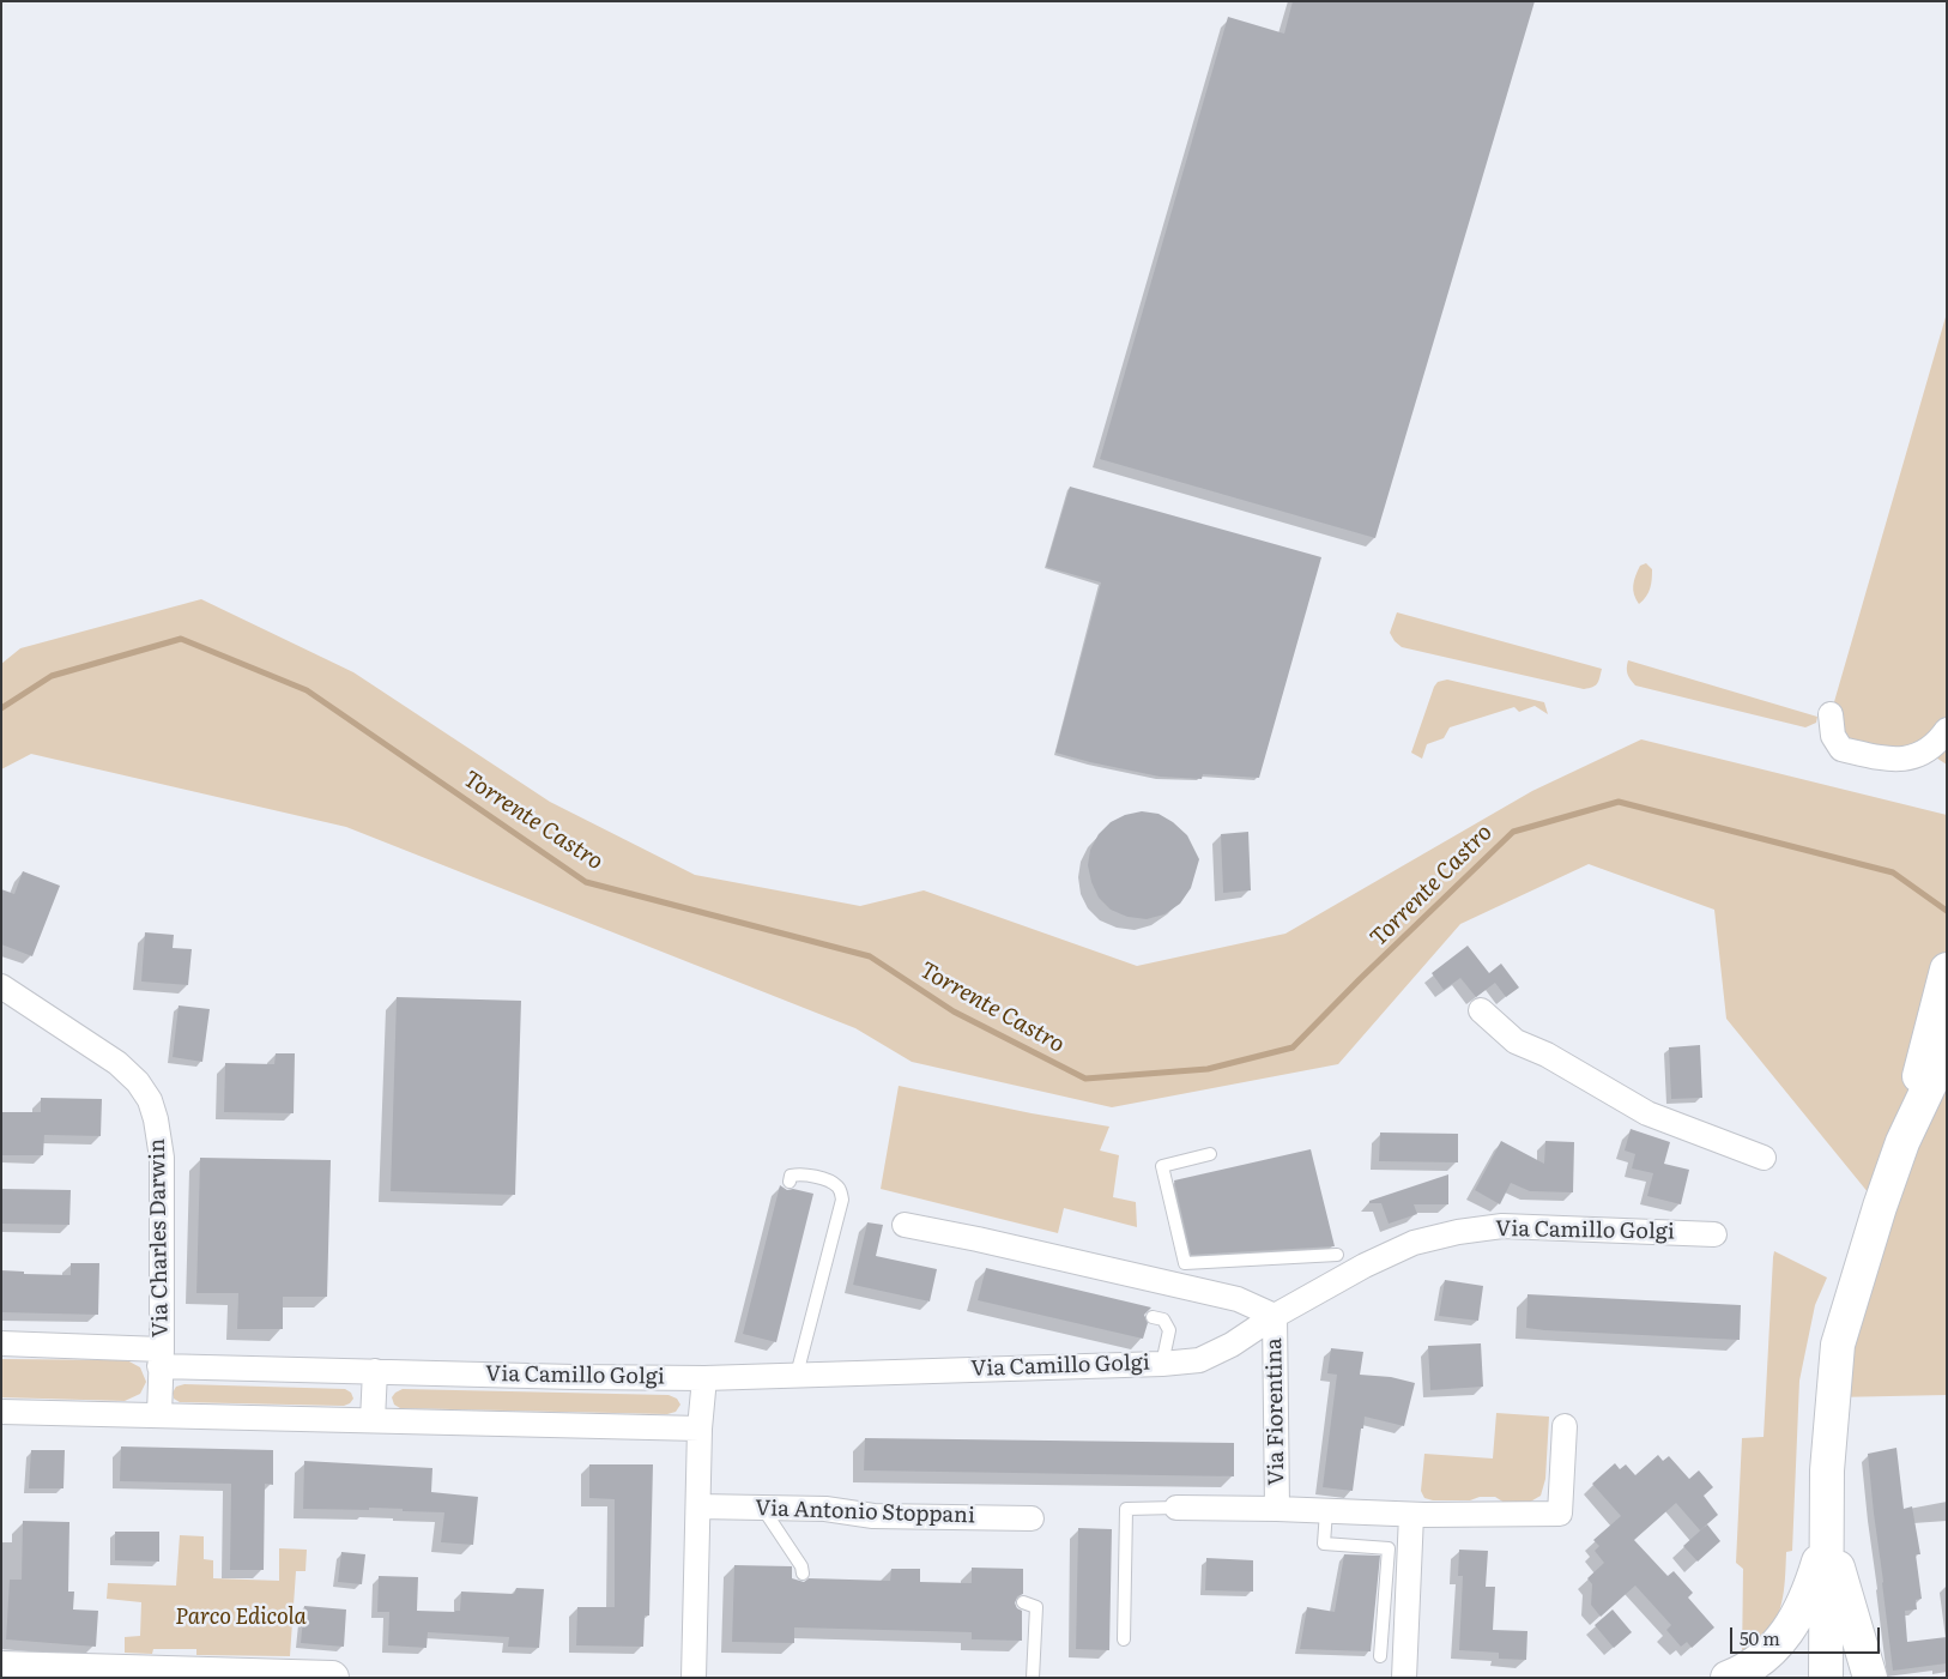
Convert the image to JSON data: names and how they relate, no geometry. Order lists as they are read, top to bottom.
{
  "streets": {
    "street": [
      "Via Camillo Golgi",
      "Via Charles Darwin",
      "Via Fiorentina",
      "Via Antonio Stoppani"
    ]
  },
  "crossings": [
    ["Via Camillo Golgi", "Via Charles Darwin"],
    ["Via Camillo Golgi", "Via Fiorentina"]
  ],
  "water": ["Torrente Castro"],
  "parks": ["Parco Edicola"],
  "scale_bar": "50 m"
}
